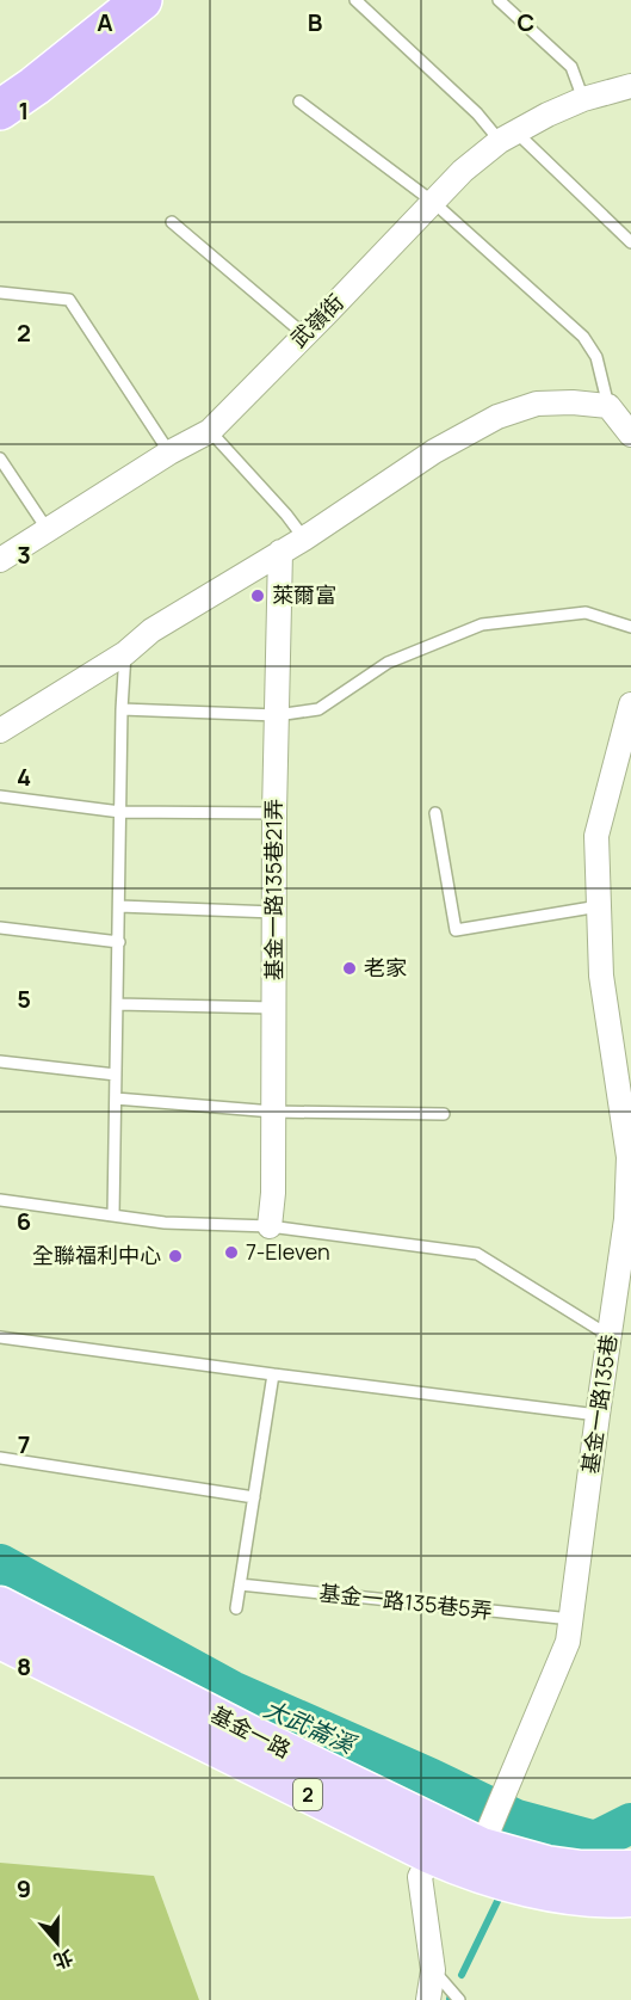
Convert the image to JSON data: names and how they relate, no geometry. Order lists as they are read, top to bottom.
{
  "streets": {
    "main road": ["基金一路", "2"],
    "street": ["武嶺街", "基金一路135巷21弄", "基金一路135巷"],
    "lane": ["基金一路135巷5弄"]
  },
  "crossings": [
    ["基金一路135巷", "基金一路135巷5弄"],
    ["基金一路135巷", "基金一路"]
  ],
  "water": ["大武崙溪"],
  "places": [
    "萊爾富",
    "老家",
    "7-Eleven",
    "全聯福利中心"
  ],
  "north": "bottom",
  "grid": {
    "columns": ["A", "B", "C"],
    "rows": [
      "1",
      "2",
      "3",
      "4",
      "5",
      "6",
      "7",
      "8",
      "9"
    ]
  }
}
